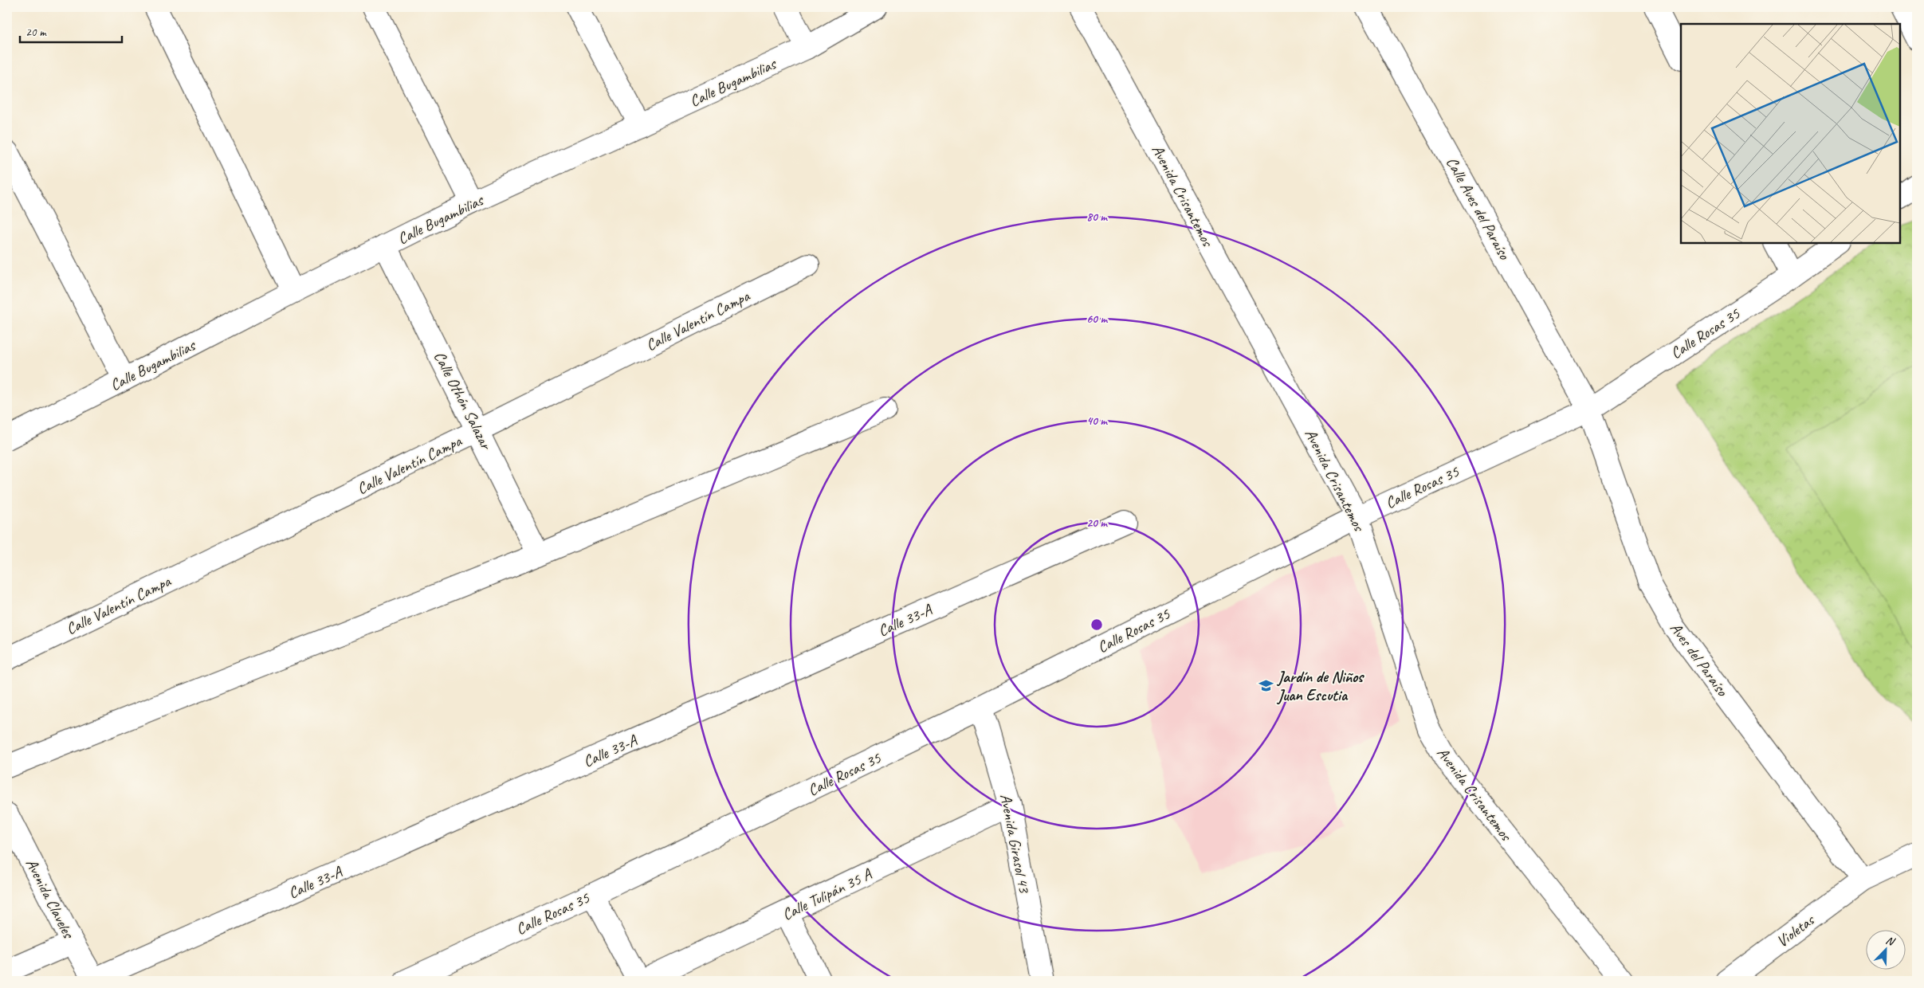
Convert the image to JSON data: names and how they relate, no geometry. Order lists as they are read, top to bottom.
{
  "streets": {
    "street": [
      "Calle Bugambilias",
      "Avenida Crisantemos",
      "Calle Aves del Paraíso",
      "Calle Valentín Campa",
      "Calle Rosas 35",
      "Calle Othón Salazar",
      "Calle 33-A",
      "Aves del Paraíso",
      "Avenida Girasol 43",
      "Calle Tulipán 35 A",
      "Avenida Claveles",
      "Violetas"
    ]
  },
  "crossings": [
    ["Calle Bugambilias", "Calle Othón Salazar"],
    ["Avenida Crisantemos", "Calle Rosas 35"],
    ["Calle Aves del Paraíso", "Calle Rosas 35"],
    ["Calle Aves del Paraíso", "Aves del Paraíso"],
    ["Calle Valentín Campa", "Calle Othón Salazar"],
    ["Calle Rosas 35", "Aves del Paraíso"],
    ["Calle Rosas 35", "Avenida Girasol 43"],
    ["Calle 33-A", "Avenida Claveles"],
    ["Aves del Paraíso", "Violetas"],
    ["Avenida Girasol 43", "Calle Tulipán 35 A"]
  ],
  "places": {
    "school or university": ["Jardín de Niños Juan Escutia"]
  },
  "scale_bar": "20 m",
  "north": "top right",
  "rings": [
    "80 m",
    "60 m",
    "40 m",
    "20 m"
  ]
}
